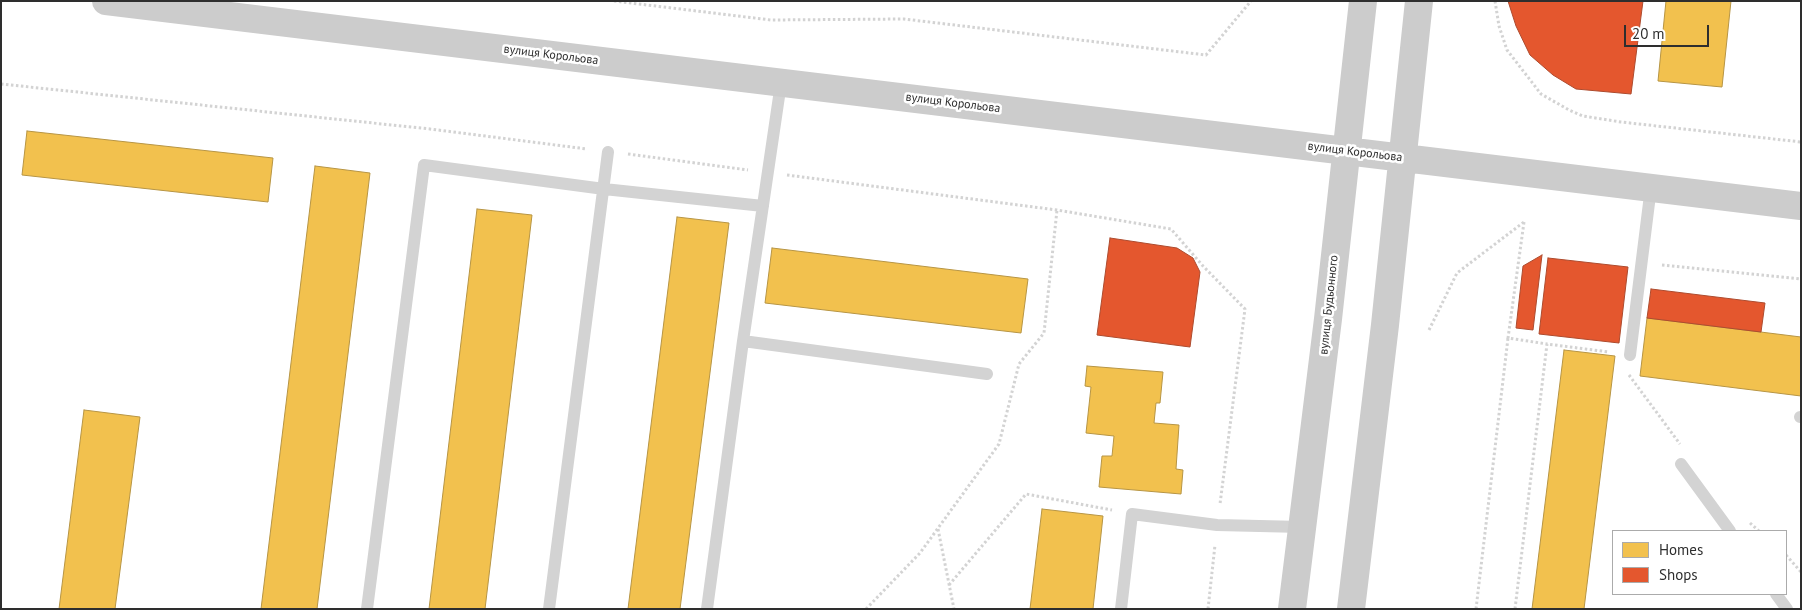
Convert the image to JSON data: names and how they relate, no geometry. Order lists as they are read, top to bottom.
{
  "streets": {
    "street": ["вулиця Корольова", "вулиця Будьонного"]
  },
  "crossings": [
    ["вулиця Корольова", "вулиця Будьонного"]
  ],
  "legend": ["Homes", "Shops"],
  "scale_bar": "20 m"
}
